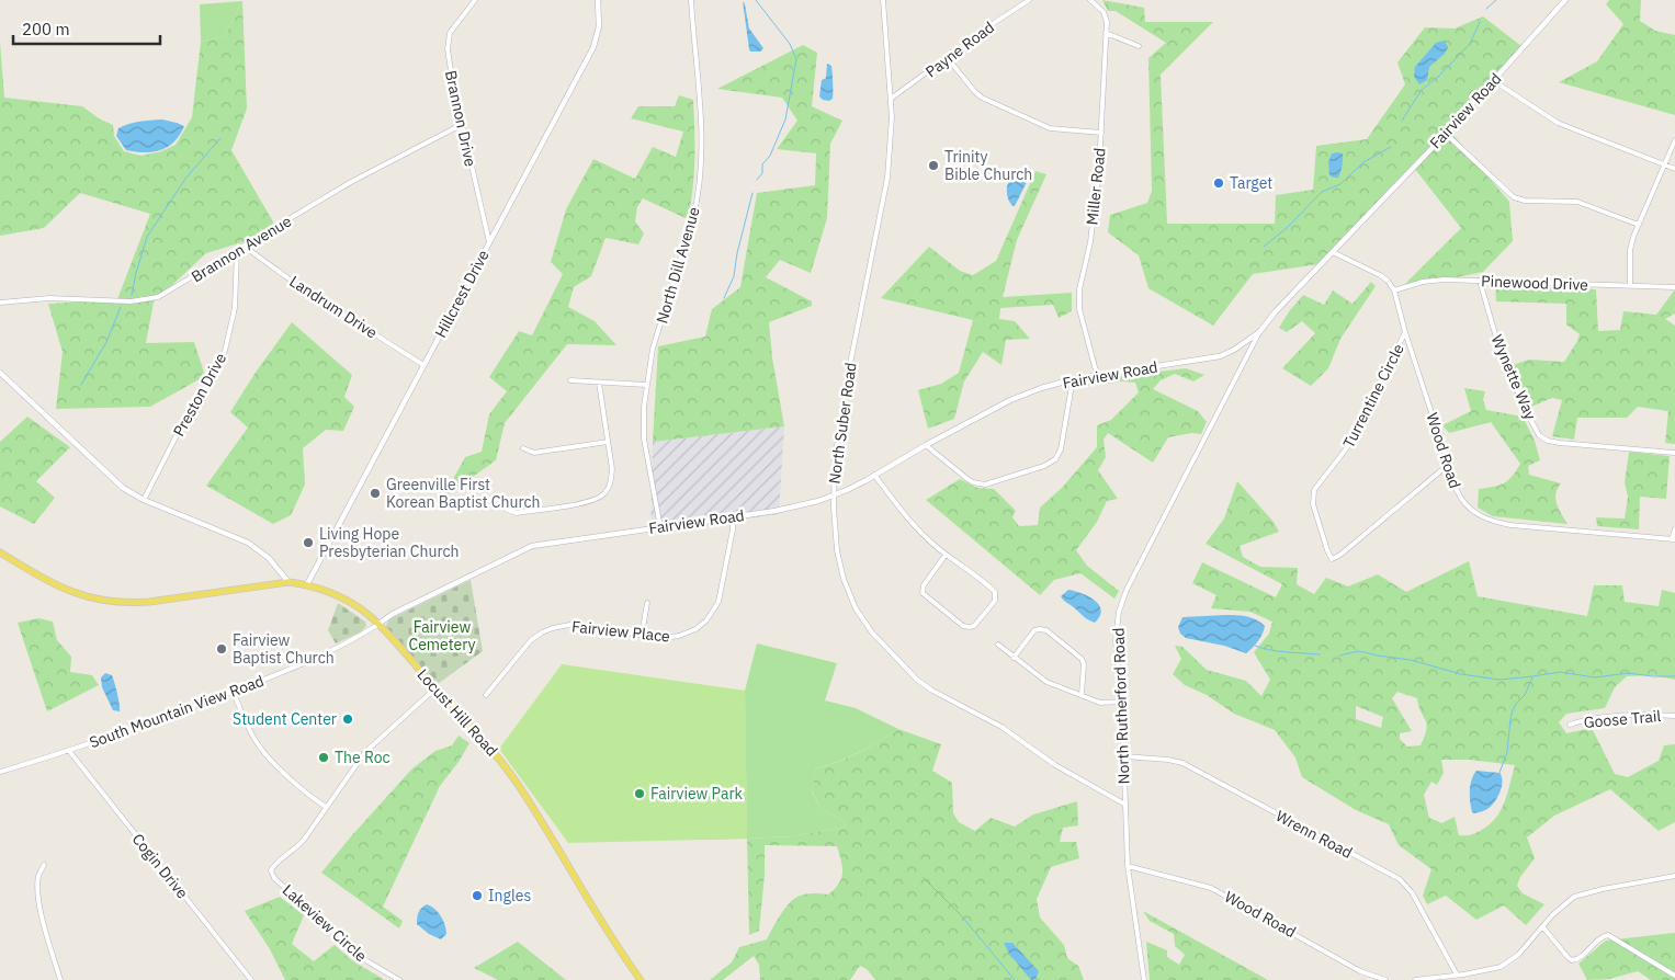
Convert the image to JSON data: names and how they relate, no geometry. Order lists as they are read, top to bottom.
{
  "streets": {
    "main road": ["Locust Hill Road"],
    "street": [
      "Payne Road",
      "Fairview Road",
      "Brannon Drive",
      "Miller Road",
      "Brannon Avenue",
      "North Dill Avenue",
      "Pinewood Drive",
      "Hillcrest Drive",
      "Landrum Drive",
      "Wynette Way",
      "Preston Drive",
      "Turrentine Circle",
      "North Suber Road",
      "Wood Road",
      "Fairview Place",
      "North Rutherford Road",
      "South Mountain View Road",
      "Goose Trail",
      "Wrenn Road",
      "Cogin Drive",
      "Lakeview Circle"
    ]
  },
  "crossings": [
    ["Payne Road", "North Suber Road"],
    ["Fairview Road", "Miller Road"],
    ["Fairview Road", "North Dill Avenue"],
    ["Fairview Road", "North Suber Road"],
    ["Fairview Road", "Fairview Place"],
    ["Fairview Road", "North Rutherford Road"],
    ["Fairview Road", "South Mountain View Road"],
    ["Fairview Road", "Locust Hill Road"],
    ["Brannon Drive", "Brannon Avenue"],
    ["Brannon Drive", "Hillcrest Drive"],
    ["Brannon Avenue", "Landrum Drive"],
    ["Brannon Avenue", "Preston Drive"],
    ["Pinewood Drive", "Wynette Way"],
    ["Pinewood Drive", "Wood Road"],
    ["Hillcrest Drive", "Landrum Drive"],
    ["Hillcrest Drive", "Locust Hill Road"],
    ["Turrentine Circle", "Wood Road"],
    ["North Suber Road", "North Rutherford Road"],
    ["Wood Road", "North Rutherford Road"],
    ["North Rutherford Road", "Wrenn Road"],
    ["South Mountain View Road", "Locust Hill Road"],
    ["South Mountain View Road", "Cogin Drive"],
    ["Locust Hill Road", "Lakeview Circle"]
  ],
  "parks": ["Fairview Cemetery"],
  "places": [
    "Trinity Bible Church",
    "Target",
    "Greenville First Korean Baptist Church",
    "Living Hope Presbyterian Church",
    "Fairview Baptist Church",
    "Student Center",
    "The Roc",
    "Fairview Park",
    "Ingles"
  ],
  "scale_bar": "200 m"
}
